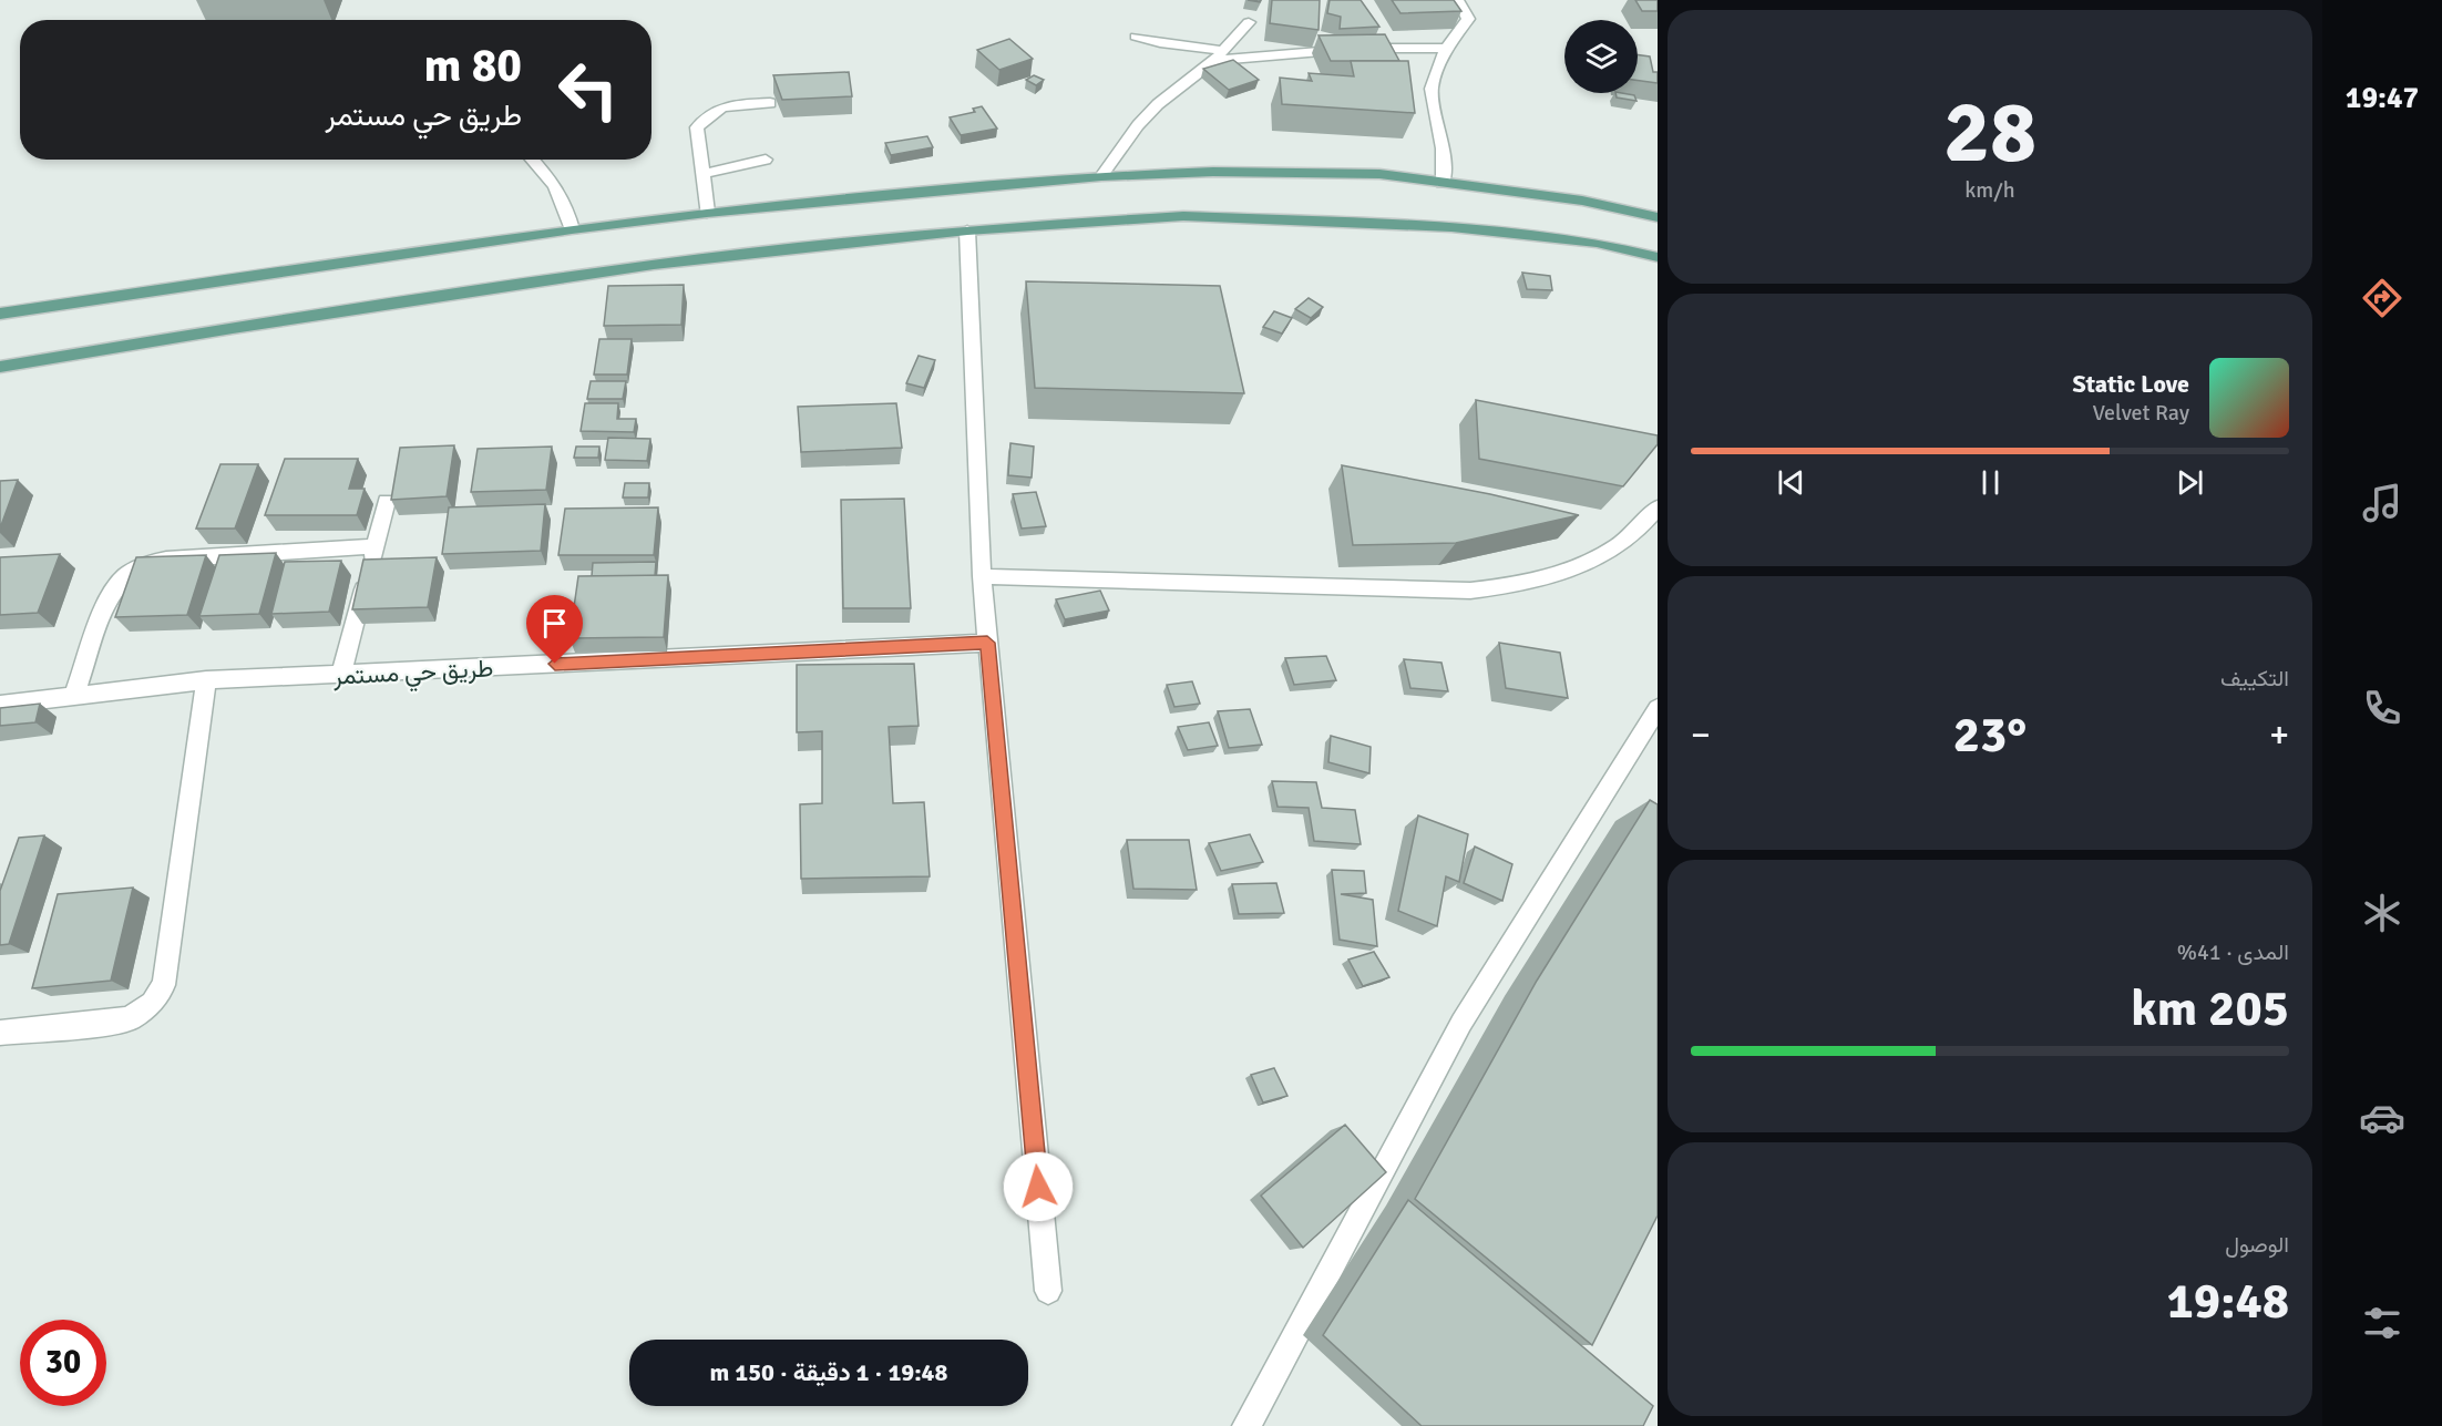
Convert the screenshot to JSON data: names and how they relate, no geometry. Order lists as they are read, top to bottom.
{
  "streets": {
    "street": ["طريق حي مستمر"]
  },
  "page": {
    "tabs": "19:47",
    "tile": [
      ["28", "km/h"],
      "التكييف",
      ["المدى · 41%", "205 km"],
      ["الوصول", "19:48"]
    ],
    "turn": ["80 m", "طريق حي مستمر"],
    "song": ["Static Love", "Velvet Ray"],
    "heat": ["−", "23°", "+"],
    "limit": "30",
    "trip": "19:48 · 1 دقيقة · 150 m"
  }
}
